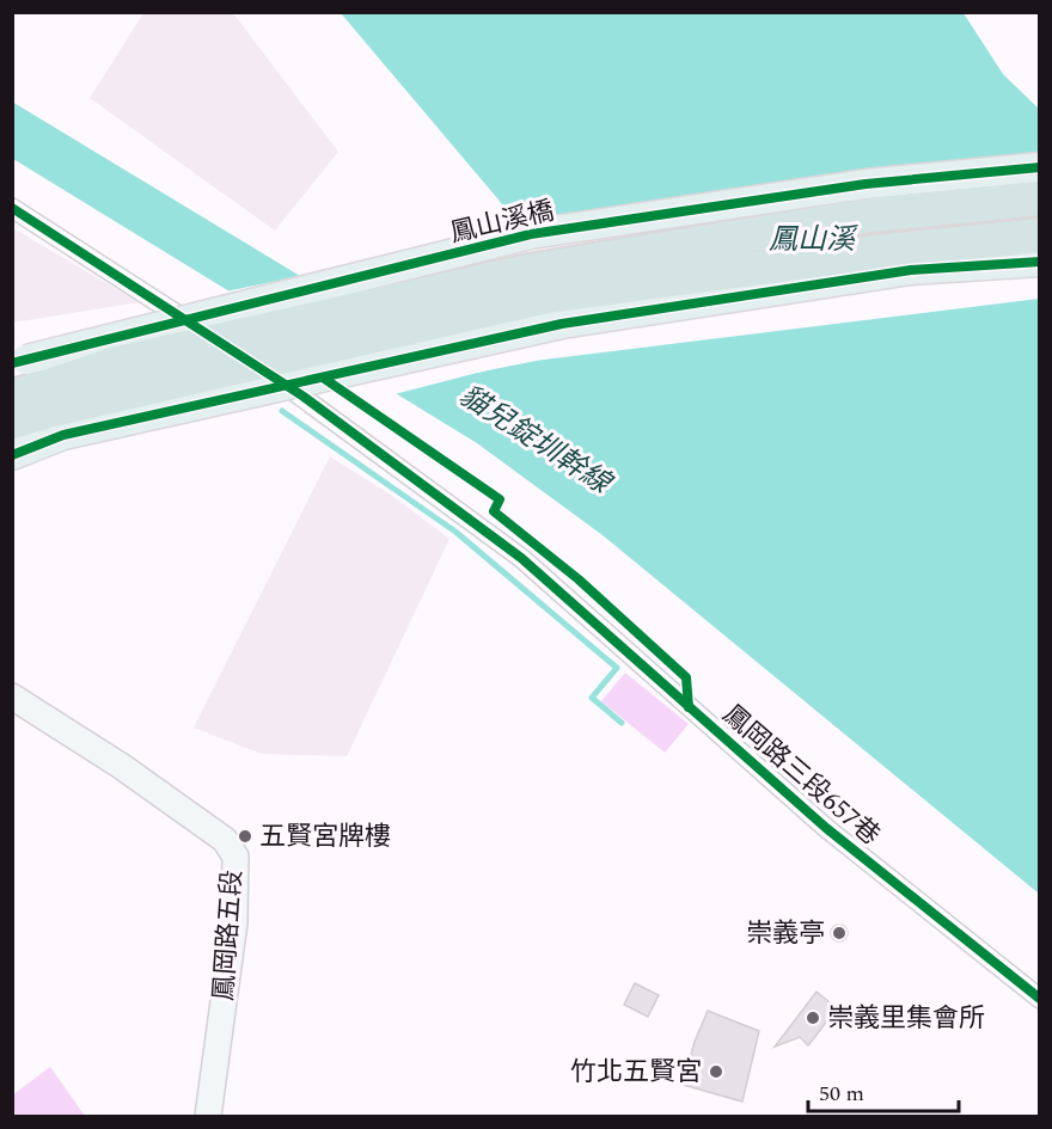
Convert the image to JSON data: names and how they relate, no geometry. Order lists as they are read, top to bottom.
{
  "streets": {
    "highway": ["鳳山溪橋"],
    "street": ["鳳岡路三段657巷", "鳳岡路五段"]
  },
  "water": ["鳳山溪", "貓兒錠圳幹線"],
  "places": [
    "五賢宮牌樓",
    "崇義亭",
    "崇義里集會所",
    "竹北五賢宮"
  ],
  "scale_bar": "50 m"
}
